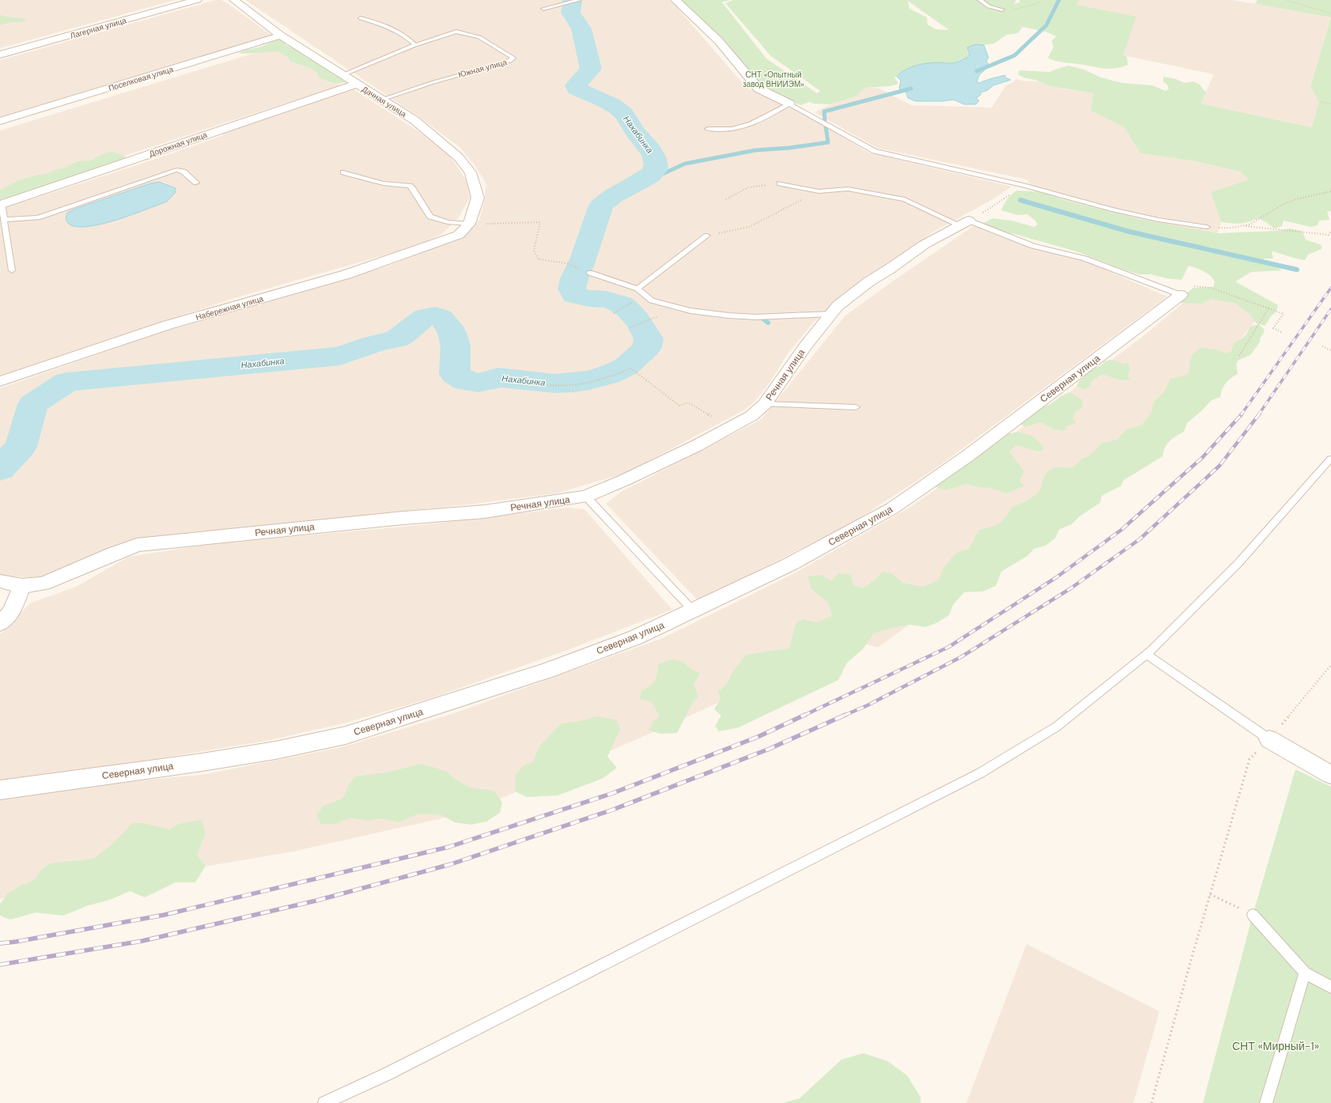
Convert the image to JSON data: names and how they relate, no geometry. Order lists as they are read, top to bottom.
{
  "streets": {
    "street": [
      "Лагерная улица",
      "Поселковая улица",
      "Дачная улица",
      "Дорожная улица",
      "Набережная улица",
      "Речная улица",
      "Северная улица"
    ],
    "lane": ["Южная улица"]
  },
  "crossings": [
    ["Южная улица", "Дачная улица"],
    ["Поселковая улица", "Дачная улица"],
    ["Дачная улица", "Дорожная улица"],
    ["Дачная улица", "Набережная улица"]
  ],
  "water": ["Нахабинка"],
  "parks": ["СНТ «Опытный завод ВНИИЭМ»", "СНТ «Мирный-1»"]
}
